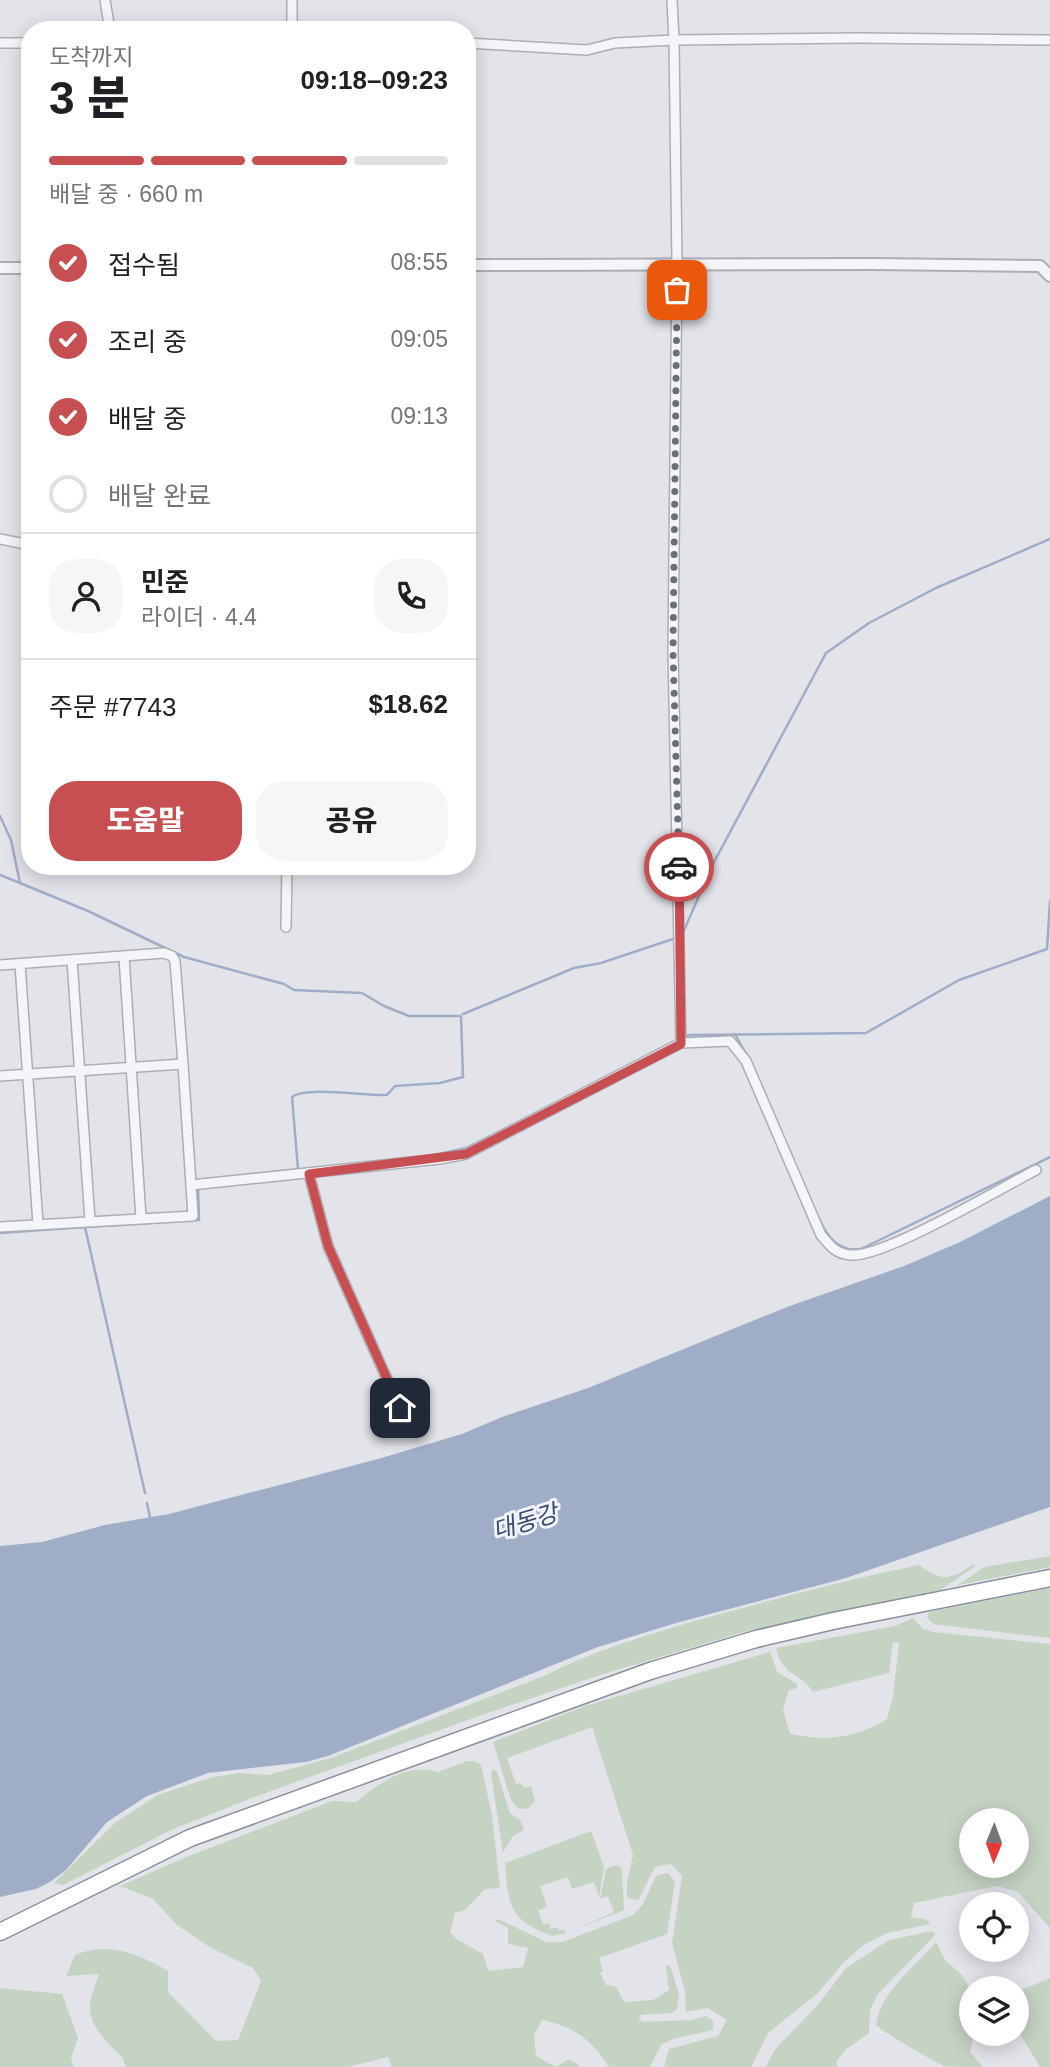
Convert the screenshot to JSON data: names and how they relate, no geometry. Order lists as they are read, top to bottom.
{
  "water": ["대동강"],
  "north": "bottom",
  "page": {
    "heading": ["3 분", "도착까지", "09:18–09:23"],
    "panel": [
      "민준",
      "라이더 · 4.4",
      "주문 #7743",
      "$18.62"
    ],
    "bar": "배달 중 · 660 m",
    "list": [
      ["접수됨", "08:55"],
      ["조리 중", "09:05"],
      ["배달 중", "09:13"],
      "배달 완료"
    ],
    "buttons": ["도움말", "공유"]
  }
}
